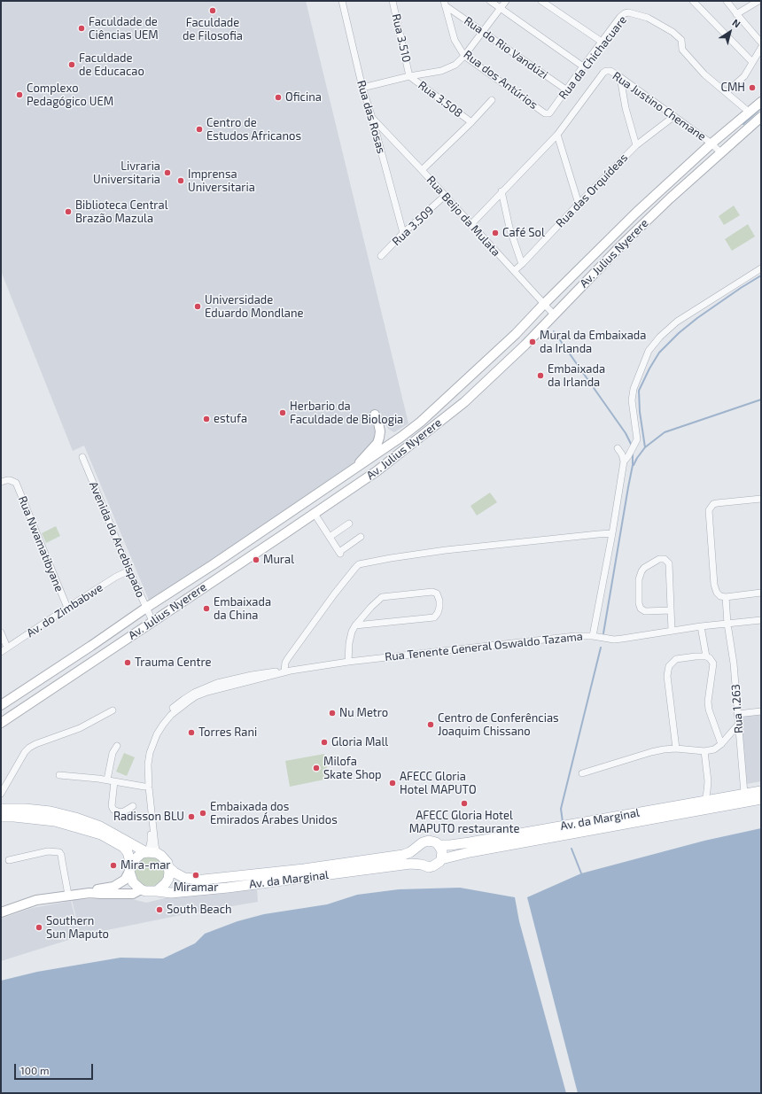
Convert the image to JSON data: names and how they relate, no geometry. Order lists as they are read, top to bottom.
{
  "streets": {
    "main road": ["Av. Julius Nyerere", "Av. da Marginal"],
    "street": [
      "Rua 3.510",
      "Rua do Rio Vandúzi",
      "Rua da Chichacuare",
      "Rua dos Antúrios",
      "Rua 3.508",
      "Rua Justino Chemane",
      "Rua das Rosas",
      "Rua das Orquídeas",
      "Rua Beijo da Mulata",
      "Rua 3.509",
      "Avenida do Arcebispado",
      "Rua Nwamatibyane",
      "Av. do Zimbabwe",
      "Rua Tenente General Oswaldo Tazama",
      "Rua 1.263"
    ]
  },
  "crossings": [
    ["Rua 3.510", "Rua 3.508"],
    ["Rua do Rio Vandúzi", "Rua da Chichacuare"],
    ["Rua do Rio Vandúzi", "Rua dos Antúrios"],
    ["Rua da Chichacuare", "Rua dos Antúrios"],
    ["Rua da Chichacuare", "Av. Julius Nyerere"],
    ["Rua Justino Chemane", "Rua das Orquídeas"],
    ["Rua Justino Chemane", "Rua Beijo da Mulata"],
    ["Rua Justino Chemane", "Av. Julius Nyerere"],
    ["Rua das Rosas", "Rua Beijo da Mulata"],
    ["Rua das Rosas", "Rua 3.509"],
    ["Rua das Orquídeas", "Rua Beijo da Mulata"],
    ["Rua Beijo da Mulata", "Rua 3.509"],
    ["Rua Beijo da Mulata", "Av. Julius Nyerere"],
    ["Av. Julius Nyerere", "Avenida do Arcebispado"],
    ["Avenida do Arcebispado", "Av. do Zimbabwe"],
    ["Rua Nwamatibyane", "Av. do Zimbabwe"],
    ["Rua Tenente General Oswaldo Tazama", "Rua 1.263"],
    ["Rua Tenente General Oswaldo Tazama", "Av. da Marginal"],
    ["Rua 1.263", "Av. da Marginal"]
  ],
  "places": [
    "Faculdade de Filosofia",
    "Faculdade de Ciências UEM",
    "Faculdade de Educacao",
    "CMH",
    "Complexo Pedagógico UEM",
    "Oficina",
    "Centro de Estudos Africanos",
    "Livraria Universitaria",
    "Imprensa Universitaria",
    "Biblioteca Central Brazão Mazula",
    "Café Sol",
    "Universidade Eduardo Mondlane",
    "Mural da Embaixada da Irlanda",
    "Embaixada da Irlanda",
    "Herbario da Faculdade de Biologia",
    "estufa",
    "Mural",
    "Embaixada da China",
    "Trauma Centre",
    "Nu Metro",
    "Centro de Conferências Joaquim Chissano",
    "Torres Rani",
    "Gloria Mall",
    "Milofa Skate Shop",
    "AFECC Gloria Hotel MAPUTO",
    "AFECC Gloria Hotel MAPUTO restaurante",
    "Embaixada dos Emirados Árabes Unidos",
    "Radisson BLU",
    "Mira-mar",
    "Miramar",
    "South Beach",
    "Southern Sun Maputo"
  ],
  "scale_bar": "100 m",
  "north": "top right"
}
